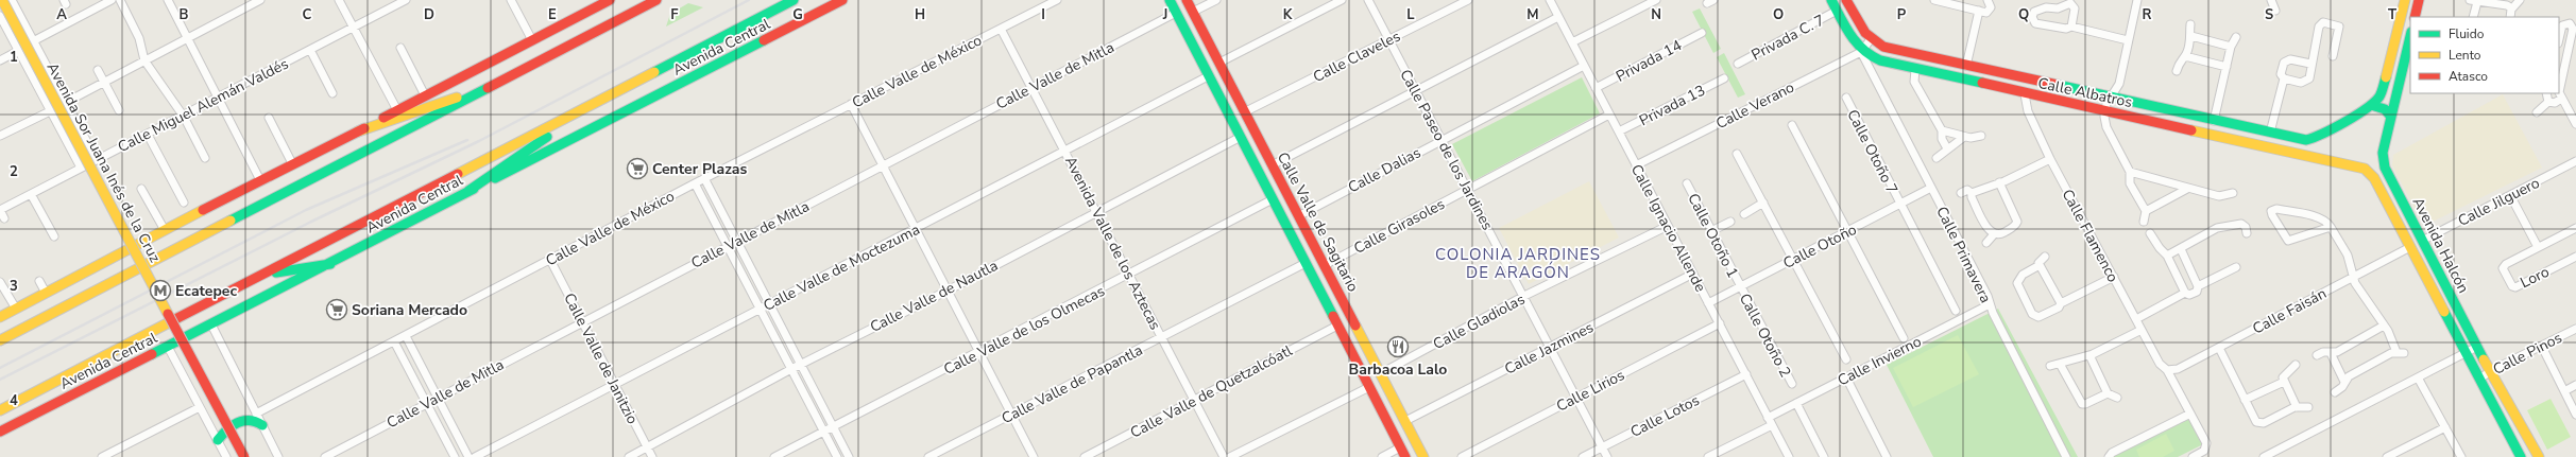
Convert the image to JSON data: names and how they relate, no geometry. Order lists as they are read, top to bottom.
{
  "streets": {
    "main road": [
      "Avenida Central",
      "Calle Albatros",
      "Avenida Sor Juana Inés de la Cruz",
      "Calle Valle de Sagitario",
      "Avenida Halcón"
    ],
    "street": [
      "Privada C. 7",
      "Calle Claveles",
      "Privada 14",
      "Calle Valle de México",
      "Calle Valle de Mitla",
      "Calle Miguel Alemán Valdés",
      "Privada 13",
      "Calle Verano",
      "Calle Paseo de los Jardines",
      "Calle Otoño 7",
      "Calle Dalias",
      "Calle Jilguero",
      "Calle Girasoles",
      "Calle Ignacio Allende",
      "Calle Otoño 1",
      "Calle Flamenco",
      "Avenida Valle de los Aztecas",
      "Calle Otoño",
      "Calle Primavera",
      "Calle Valle de Moctezuma",
      "Loro",
      "Calle Valle de Nautla",
      "Calle Faisán",
      "Calle Gladiolas",
      "Calle Valle de los Olmecas",
      "Calle Otoño 2",
      "Calle Jazmines",
      "Calle Pinos",
      "Calle Valle de Janitzio",
      "Calle Invierno",
      "Calle Valle de Papantla",
      "Calle Lirios",
      "Calle Valle de Quetzalcóatl",
      "Calle Lotos"
    ]
  },
  "crossings": [
    ["Calle Claveles", "Calle Paseo de los Jardines"],
    ["Calle Claveles", "Calle Valle de Sagitario"],
    ["Privada 14", "Calle Ignacio Allende"],
    ["Calle Valle de México", "Avenida Valle de los Aztecas"],
    ["Calle Valle de México", "Calle Valle de Janitzio"],
    ["Calle Valle de Mitla", "Calle Valle de Sagitario"],
    ["Calle Valle de Mitla", "Avenida Valle de los Aztecas"],
    ["Calle Valle de Mitla", "Calle Valle de Janitzio"],
    ["Calle Albatros", "Calle Verano"],
    ["Calle Albatros", "Calle Flamenco"],
    ["Calle Albatros", "Avenida Halcón"],
    ["Calle Albatros", "Calle Primavera"],
    ["Calle Miguel Alemán Valdés", "Avenida Sor Juana Inés de la Cruz"],
    ["Privada 13", "Calle Ignacio Allende"],
    ["Calle Verano", "Calle Ignacio Allende"],
    ["Calle Verano", "Calle Primavera"],
    ["Calle Paseo de los Jardines", "Calle Dalias"],
    ["Calle Paseo de los Jardines", "Calle Girasoles"],
    ["Calle Paseo de los Jardines", "Calle Gladiolas"],
    ["Calle Paseo de los Jardines", "Calle Jazmines"],
    ["Calle Paseo de los Jardines", "Calle Lirios"],
    ["Calle Paseo de los Jardines", "Calle Lotos"],
    ["Calle Otoño 7", "Calle Otoño"],
    ["Calle Dalias", "Calle Valle de Sagitario"],
    ["Calle Dalias", "Calle Ignacio Allende"],
    ["Calle Jilguero", "Avenida Halcón"],
    ["Calle Valle de Sagitario", "Calle Girasoles"],
    ["Calle Valle de Sagitario", "Calle Valle de Moctezuma"],
    ["Calle Valle de Sagitario", "Calle Valle de Nautla"],
    ["Calle Valle de Sagitario", "Calle Gladiolas"],
    ["Calle Valle de Sagitario", "Calle Valle de los Olmecas"],
    ["Calle Valle de Sagitario", "Calle Jazmines"],
    ["Calle Valle de Sagitario", "Calle Valle de Papantla"],
    ["Calle Valle de Sagitario", "Calle Valle de Quetzalcóatl"],
    ["Calle Girasoles", "Calle Ignacio Allende"],
    ["Calle Ignacio Allende", "Calle Otoño"],
    ["Calle Ignacio Allende", "Calle Gladiolas"],
    ["Calle Ignacio Allende", "Calle Jazmines"],
    ["Calle Ignacio Allende", "Calle Invierno"],
    ["Calle Ignacio Allende", "Calle Lirios"],
    ["Calle Ignacio Allende", "Calle Lotos"],
    ["Calle Otoño 1", "Calle Otoño"],
    ["Calle Otoño 1", "Calle Otoño 2"],
    ["Calle Flamenco", "Calle Faisán"],
    ["Avenida Valle de los Aztecas", "Calle Valle de Moctezuma"],
    ["Avenida Valle de los Aztecas", "Calle Valle de Nautla"],
    ["Avenida Valle de los Aztecas", "Calle Valle de los Olmecas"],
    ["Avenida Valle de los Aztecas", "Calle Valle de Papantla"],
    ["Avenida Valle de los Aztecas", "Calle Valle de Quetzalcóatl"],
    ["Avenida Halcón", "Calle Faisán"],
    ["Avenida Halcón", "Calle Pinos"],
    ["Calle Otoño", "Calle Primavera"],
    ["Calle Otoño", "Calle Otoño 2"],
    ["Calle Primavera", "Calle Invierno"],
    ["Calle Valle de Moctezuma", "Calle Valle de Janitzio"],
    ["Calle Valle de Nautla", "Calle Valle de Janitzio"]
  ],
  "districts": ["COLONIA JARDINES DE ARAGÓN"],
  "places": {
    "supermarket": ["Center Plazas", "Soriana Mercado"],
    "metro station": ["Ecatepec"],
    "restaurant": ["Barbacoa Lalo"]
  },
  "legend": ["Fluido", "Lento", "Atasco"],
  "grid": {
    "columns": [
      "A",
      "B",
      "C",
      "D",
      "E",
      "F",
      "G",
      "H",
      "I",
      "J",
      "K",
      "L",
      "M",
      "N",
      "O",
      "P",
      "Q",
      "R",
      "S",
      "T"
    ],
    "rows": [
      "1",
      "2",
      "3",
      "4"
    ]
  }
}
